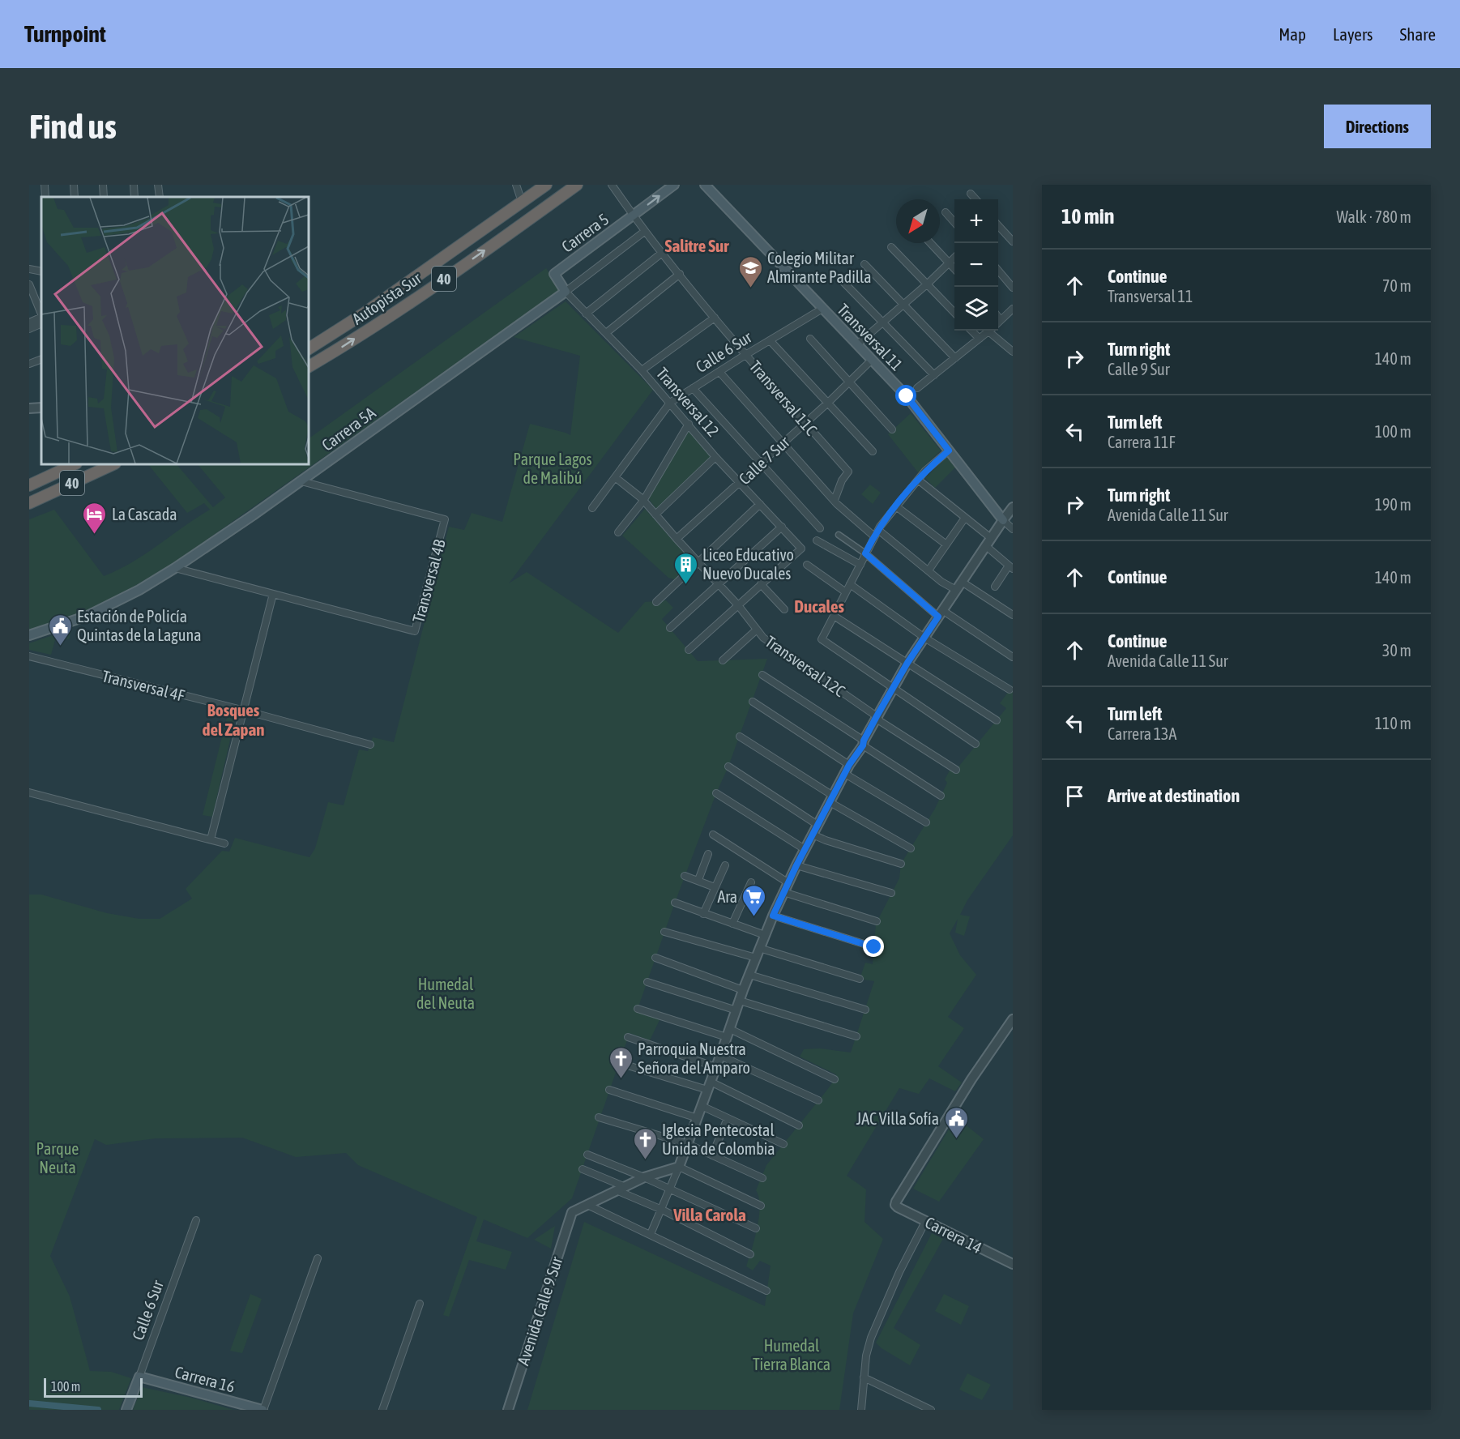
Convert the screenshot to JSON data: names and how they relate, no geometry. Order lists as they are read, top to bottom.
{
  "streets": {
    "highway": ["40", "Autopista Sur"],
    "main road": [
      "Carrera 5",
      "Transversal 11",
      "Calle 6 Sur",
      "Transversal 12",
      "Carrera 5A",
      "Carrera 16"
    ],
    "street": [
      "Transversal 11C",
      "Calle 7 Sur",
      "Transversal 4B",
      "Transversal 12C",
      "Transversal 4F",
      "Carrera 14",
      "Avenida Calle 9 Sur"
    ]
  },
  "crossings": [
    ["Carrera 5", "Transversal 11C"],
    ["Carrera 5", "Transversal 12"],
    ["Transversal 11", "Calle 6 Sur"],
    ["Transversal 11", "Calle 7 Sur"],
    ["Calle 6 Sur", "Transversal 11C"],
    ["Calle 6 Sur", "Transversal 12"],
    ["Calle 6 Sur", "Transversal 12C"],
    ["Calle 6 Sur", "Carrera 16"],
    ["Transversal 11C", "Carrera 5A"],
    ["Transversal 11C", "Calle 7 Sur"],
    ["Transversal 12", "Carrera 5A"],
    ["Transversal 12", "Calle 7 Sur"],
    ["Carrera 5A", "Transversal 4B"],
    ["Calle 7 Sur", "Transversal 12C"]
  ],
  "districts": [
    "Salitre Sur",
    "Ducales",
    "Bosques del Zapan",
    "Villa Carola"
  ],
  "parks": [
    "Parque Lagos de Malibú",
    "Humedal del Neuta",
    "Parque Neuta",
    "Humedal Tierra Blanca"
  ],
  "places": {
    "school or university": ["Colegio Militar Almirante Padilla"],
    "hotel": ["La Cascada"],
    "building": ["Liceo Educativo Nuevo Ducales"],
    "public building": ["Estación de Policía Quintas de la Laguna", "JAC Villa Sofía"],
    "supermarket": ["Ara"],
    "church": ["Parroquia Nuestra Señora del Amparo", "Iglesia Pentecostal Unida de Colombia"]
  },
  "scale_bar": "100 m",
  "north": "bottom left",
  "page": {
    "header": "Turnpoint",
    "nav": ["Map", "Layers", "Share"],
    "buttons": "Directions",
    "title": "Find us",
    "heading": ["10 min", "Walk · 780 m"],
    "map_buttons": ["+", "−"],
    "list": [
      ["Continue", "Transversal 11", "70 m"],
      ["Turn right", "Calle 9 Sur", "140 m"],
      ["Turn left", "Carrera 11F", "100 m"],
      ["Turn right", "Avenida Calle 11 Sur", "190 m"],
      ["Continue", "140 m"],
      ["Continue", "Avenida Calle 11 Sur", "30 m"],
      ["Turn left", "Carrera 13A", "110 m"],
      "Arrive at destination"
    ],
    "scale": "100 m"
  }
}
